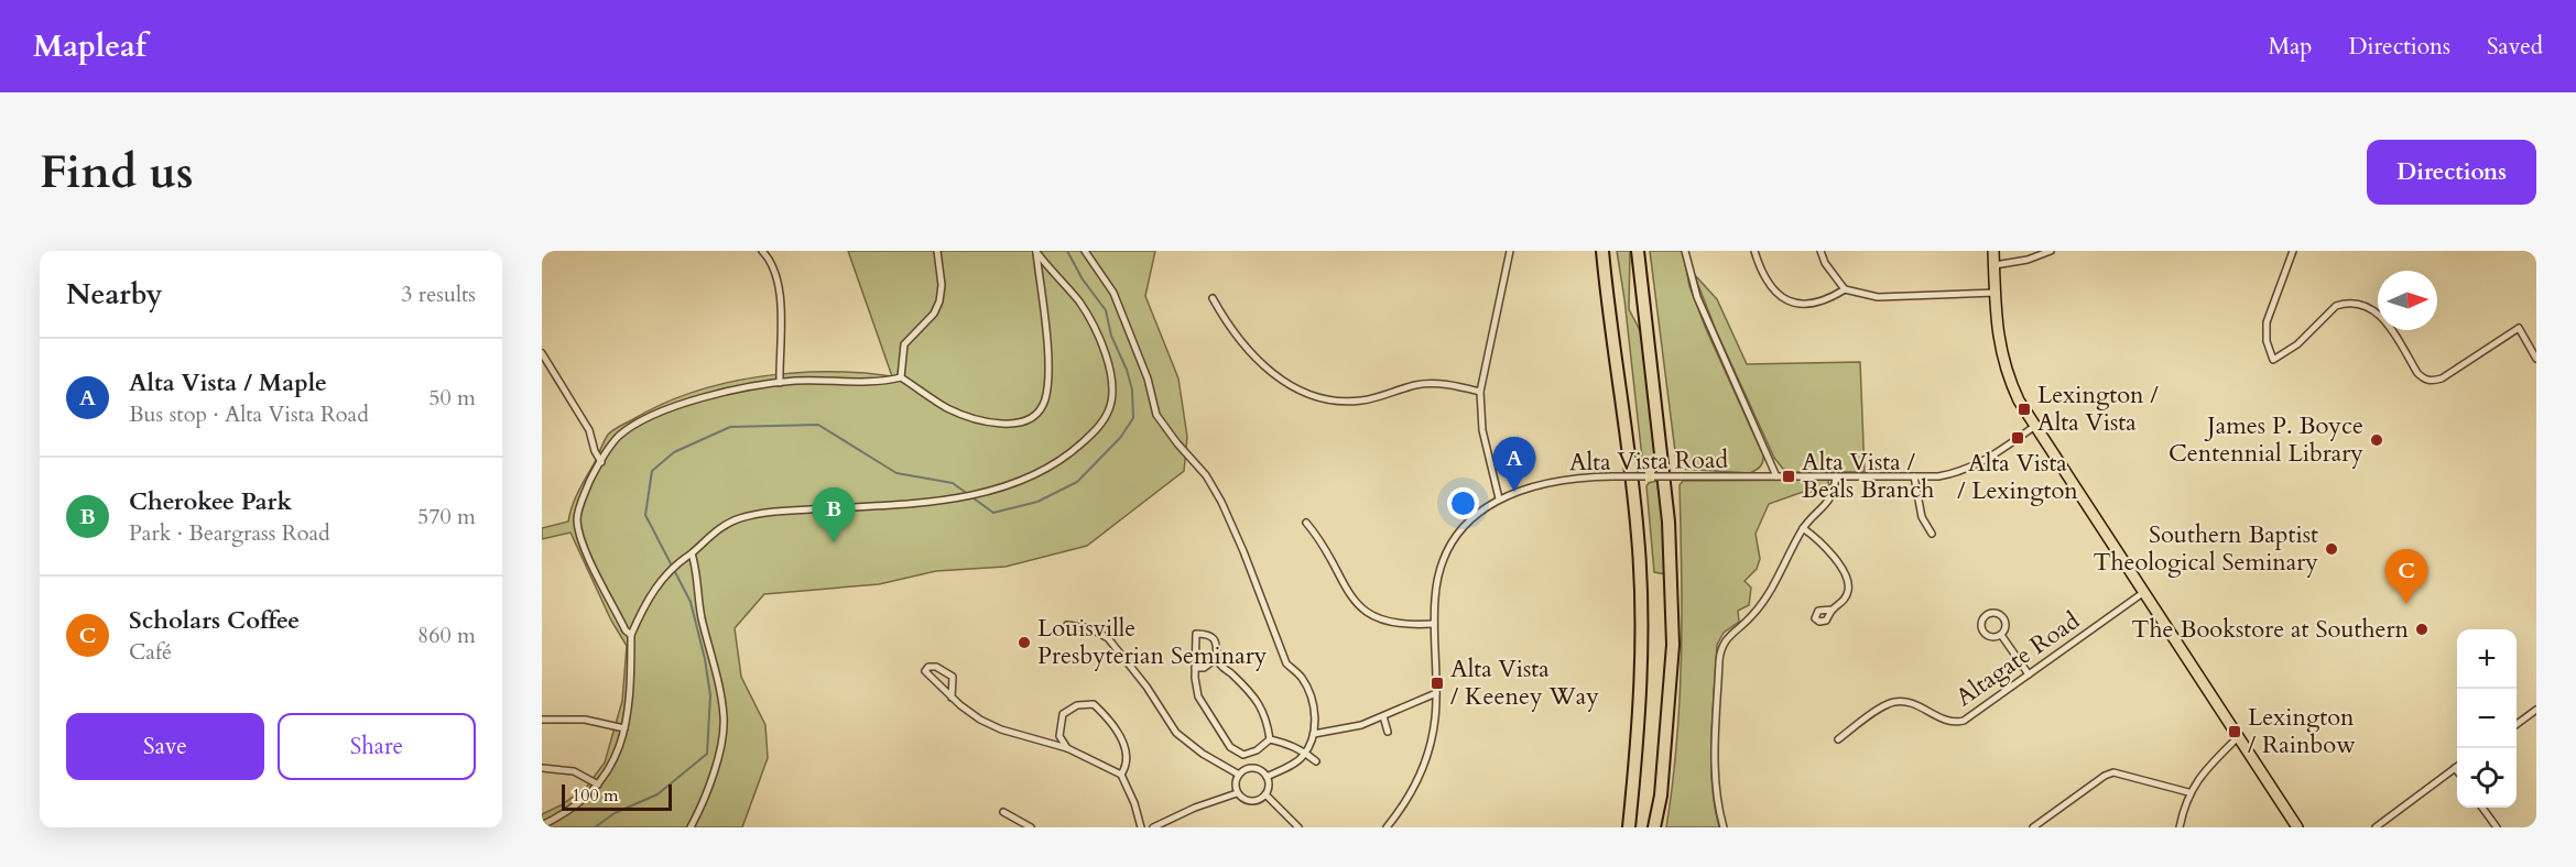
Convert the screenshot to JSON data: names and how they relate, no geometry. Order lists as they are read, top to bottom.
{
  "streets": {
    "street": ["Alta Vista Road", "Altagate Road"]
  },
  "places": {
    "transit": [
      "Lexington / Alta Vista",
      "Alta Vista / Lexington",
      "Alta Vista / Beals Branch",
      "Alta Vista / Keeney Way",
      "Lexington / Rainbow"
    ],
    "other": [
      "James P. Boyce Centennial Library",
      "Southern Baptist Theological Seminary",
      "The Bookstore at Southern",
      "Louisville Presbyterian Seminary"
    ]
  },
  "scale_bar": "100 m",
  "north": "right",
  "page": {
    "header": "Mapleaf",
    "nav": ["Map", "Directions", "Saved"],
    "buttons": [
      "Directions",
      ["Save", "Share"]
    ],
    "title": "Find us",
    "heading": ["Nearby", "3 results"],
    "list": [
      {
        "mark": "A",
        "name": "Alta Vista / Maple",
        "note": "Bus stop · Alta Vista Road",
        "value": "50 m"
      },
      {
        "mark": "B",
        "name": "Cherokee Park",
        "note": "Park · Beargrass Road",
        "value": "570 m"
      },
      {
        "mark": "C",
        "name": "Scholars Coffee",
        "note": "Café",
        "value": "860 m"
      }
    ],
    "pins": ["A", "B", "C"],
    "map_buttons": ["+", "−"],
    "scale": "100 m"
  }
}
